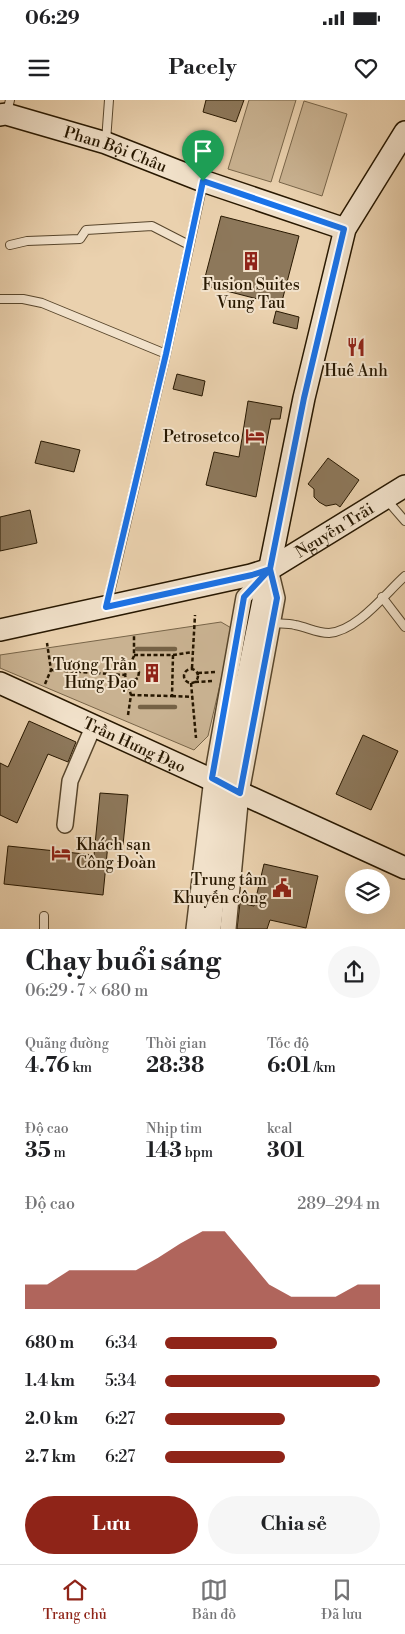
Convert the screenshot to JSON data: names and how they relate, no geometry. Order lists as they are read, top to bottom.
{
  "streets": {
    "main road": ["Phan Bội Châu", "Nguyễn Trãi", "Trần Hưng Đạo"]
  },
  "places": {
    "building": ["Fusion Suites Vung Tau", "Tượng Trần Hưng Đạo"],
    "restaurant": ["Huê Anh"],
    "hotel": ["Petrosetco", "Khách sạn Công Đoàn"],
    "public building": ["Trung tâm Khuyến công"]
  },
  "page": {
    "status": "06:29",
    "header": "Pacely",
    "heading": ["Chạy buổi sáng", "06:29 · 7 × 680 m"],
    "stats": [
      ["Quãng đường", "4.76 km"],
      ["Thời gian", "28:38"],
      ["Tốc độ", "6:01 /km"],
      ["Độ cao", "35 m"],
      ["Nhịp tim", "143 bpm"],
      ["kcal", "301"]
    ],
    "chart": ["Độ cao", "289–294 m"],
    "list": [
      {
        "name": "680 m",
        "note": "6:34"
      },
      {
        "name": "1.4 km",
        "note": "5:34"
      },
      {
        "name": "2.0 km",
        "note": "6:27"
      },
      {
        "name": "2.7 km",
        "note": "6:27"
      }
    ],
    "buttons": ["Lưu", "Chia sẻ"],
    "tabs": ["Trang chủ", "Bản đồ", "Đã lưu"]
  }
}
